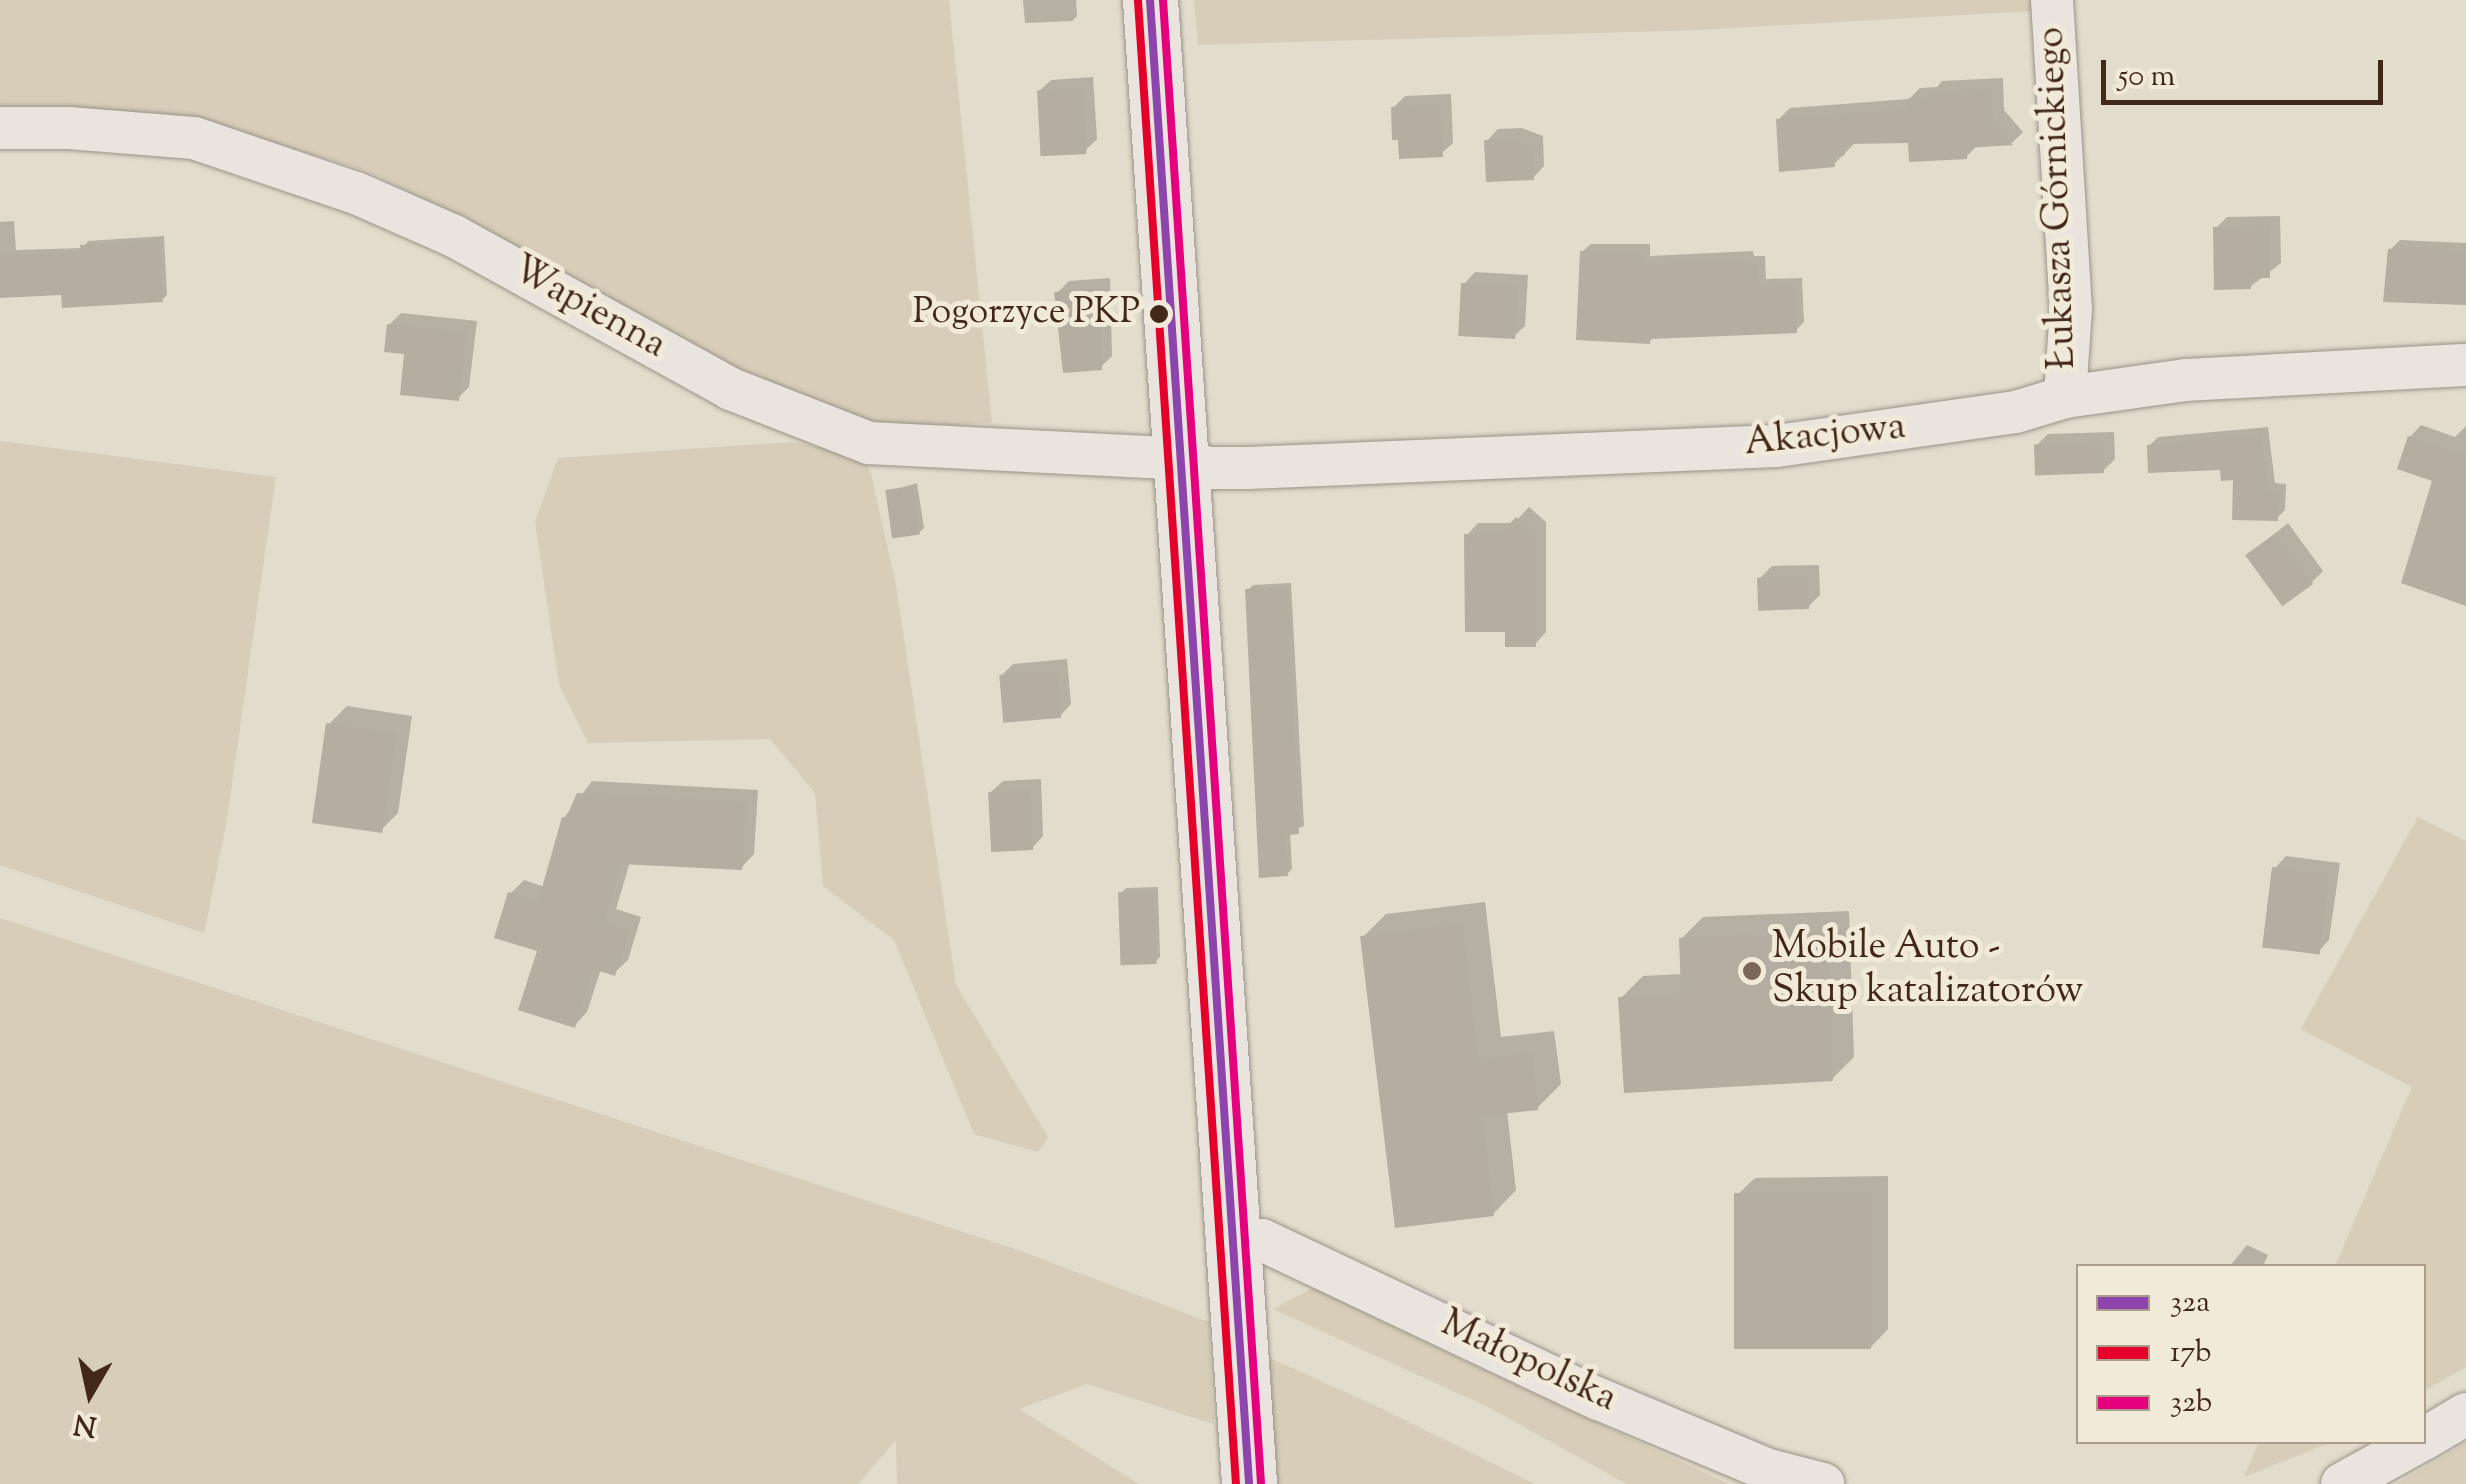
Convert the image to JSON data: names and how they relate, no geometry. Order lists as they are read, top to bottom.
{
  "streets": {
    "street": [
      "Łukasza Górnickiego",
      "Wapienna",
      "Akacjowa",
      "Małopolska"
    ]
  },
  "crossings": [
    ["Łukasza Górnickiego", "Akacjowa"],
    ["Wapienna", "Akacjowa"]
  ],
  "places": ["Pogorzyce PKP", "Mobile Auto - Skup katalizatorów"],
  "lines": ["transit line 32a", "transit line 32b", "transit line 17b"],
  "legend": ["32a", "17b", "32b"],
  "scale_bar": "50 m",
  "north": "bottom"
}
